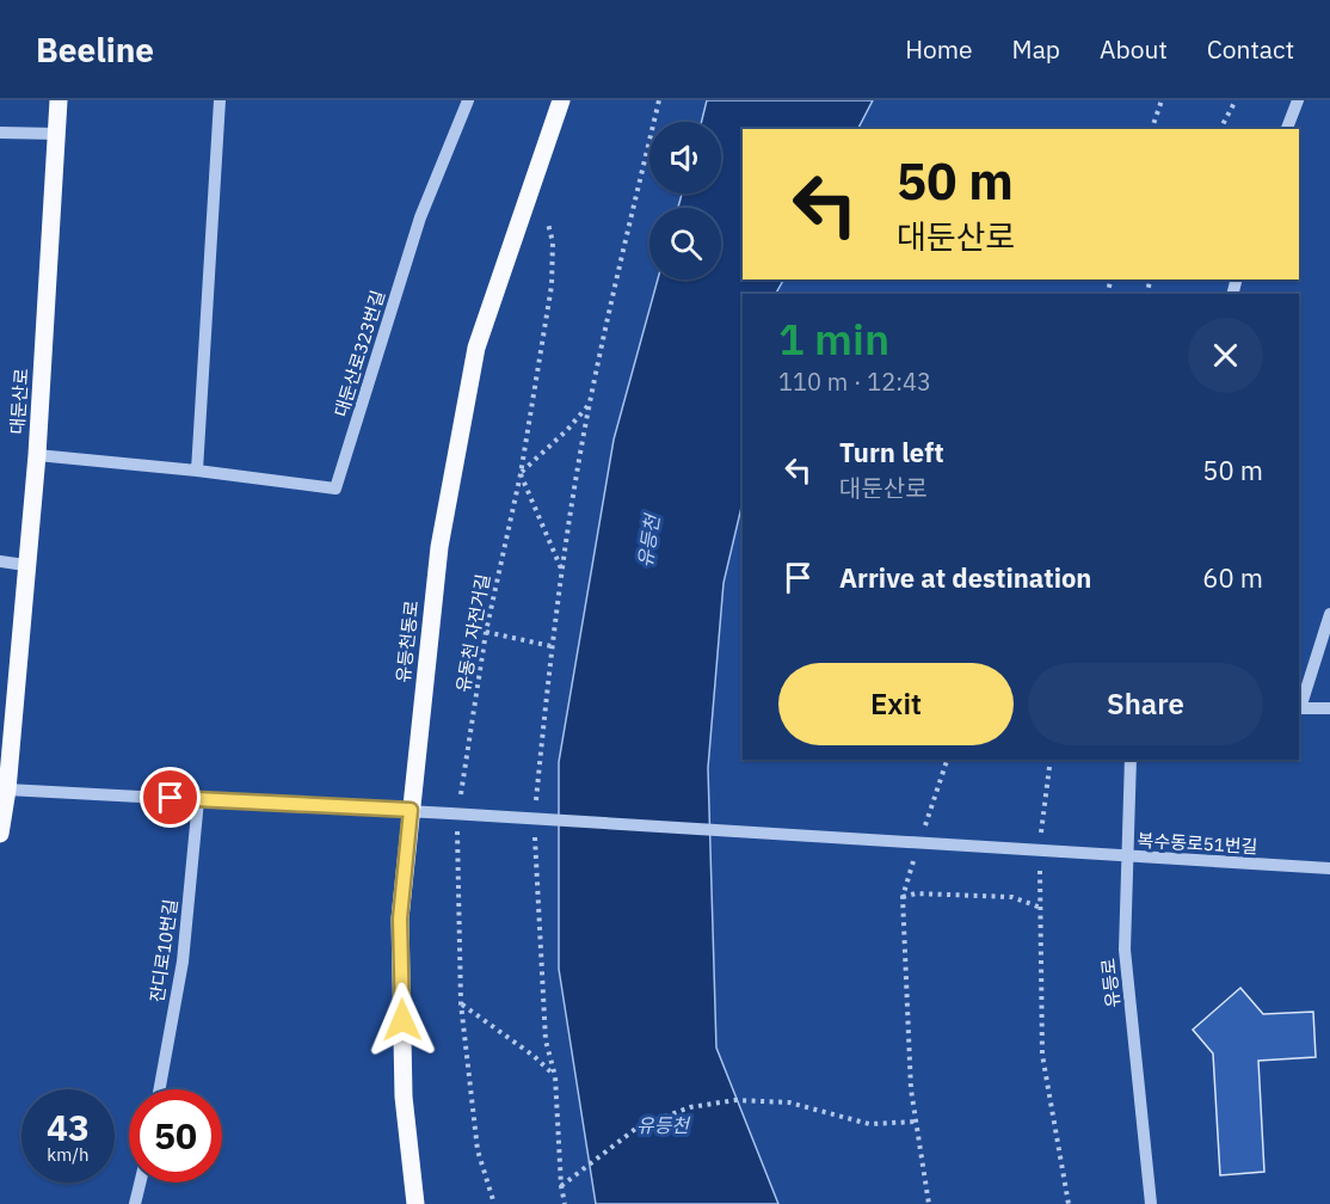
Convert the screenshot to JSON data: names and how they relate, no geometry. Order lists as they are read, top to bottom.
{
  "streets": {
    "main road": ["대둔산로", "유등천동로"],
    "street": [
      "대둔산로323번길",
      "복수동로51번길",
      "잔디로10번길",
      "유등로"
    ],
    "path": ["유동천 자전거길"]
  },
  "crossings": [
    ["대둔산로323번길", "대둔산로"],
    ["유등천동로", "복수동로51번길"],
    ["복수동로51번길", "유등로"]
  ],
  "water": ["유등천"],
  "page": {
    "header": "Beeline",
    "nav": [
      "Home",
      "Map",
      "About",
      "Contact"
    ],
    "turn": ["50 m", "대둔산로"],
    "heading": ["1 min", "110 m · 12:43"],
    "list": [
      {
        "name": "Turn left",
        "note": "대둔산로",
        "value": "50 m"
      },
      {
        "name": "Arrive at destination",
        "value": "60 m"
      }
    ],
    "buttons": ["Exit", "Share"],
    "speed": "43 km/h",
    "limit": "50"
  }
}
